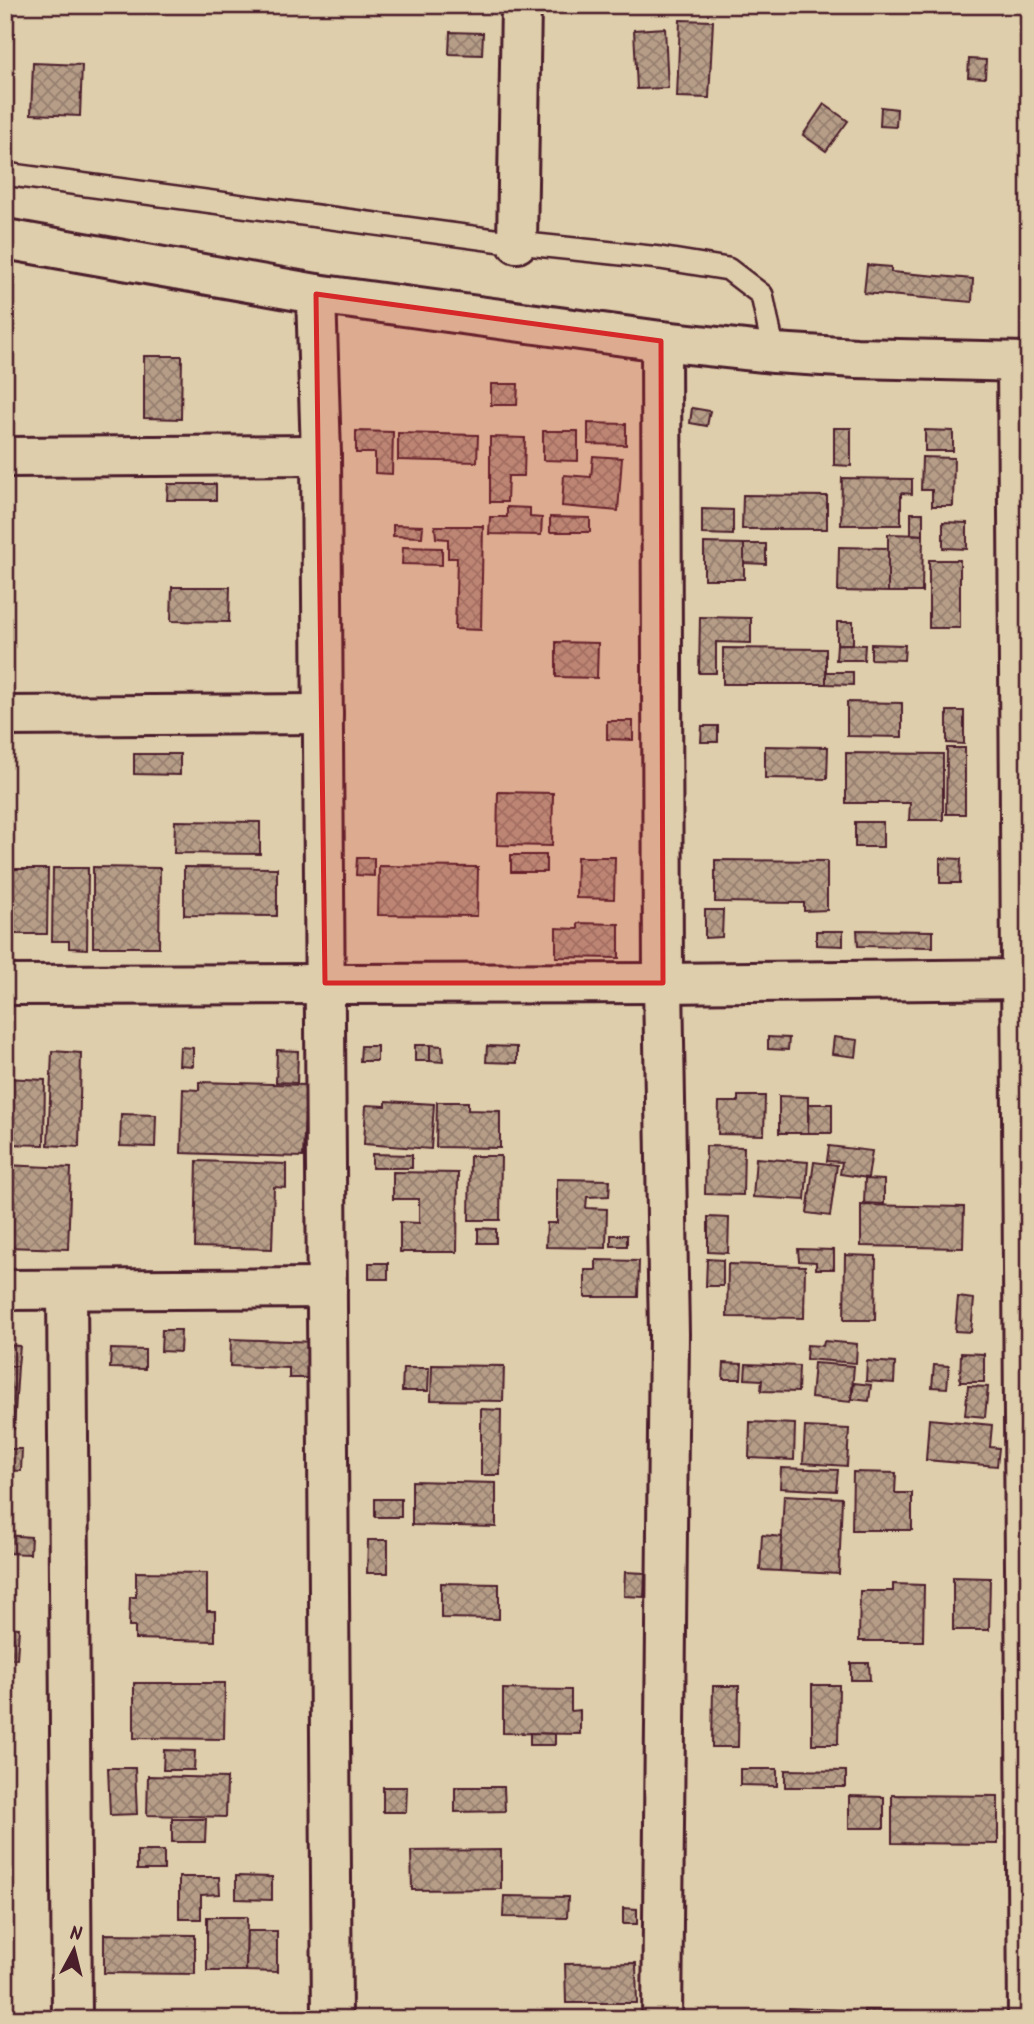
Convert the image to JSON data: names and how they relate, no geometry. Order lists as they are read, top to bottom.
{
  "north": "top"
}
